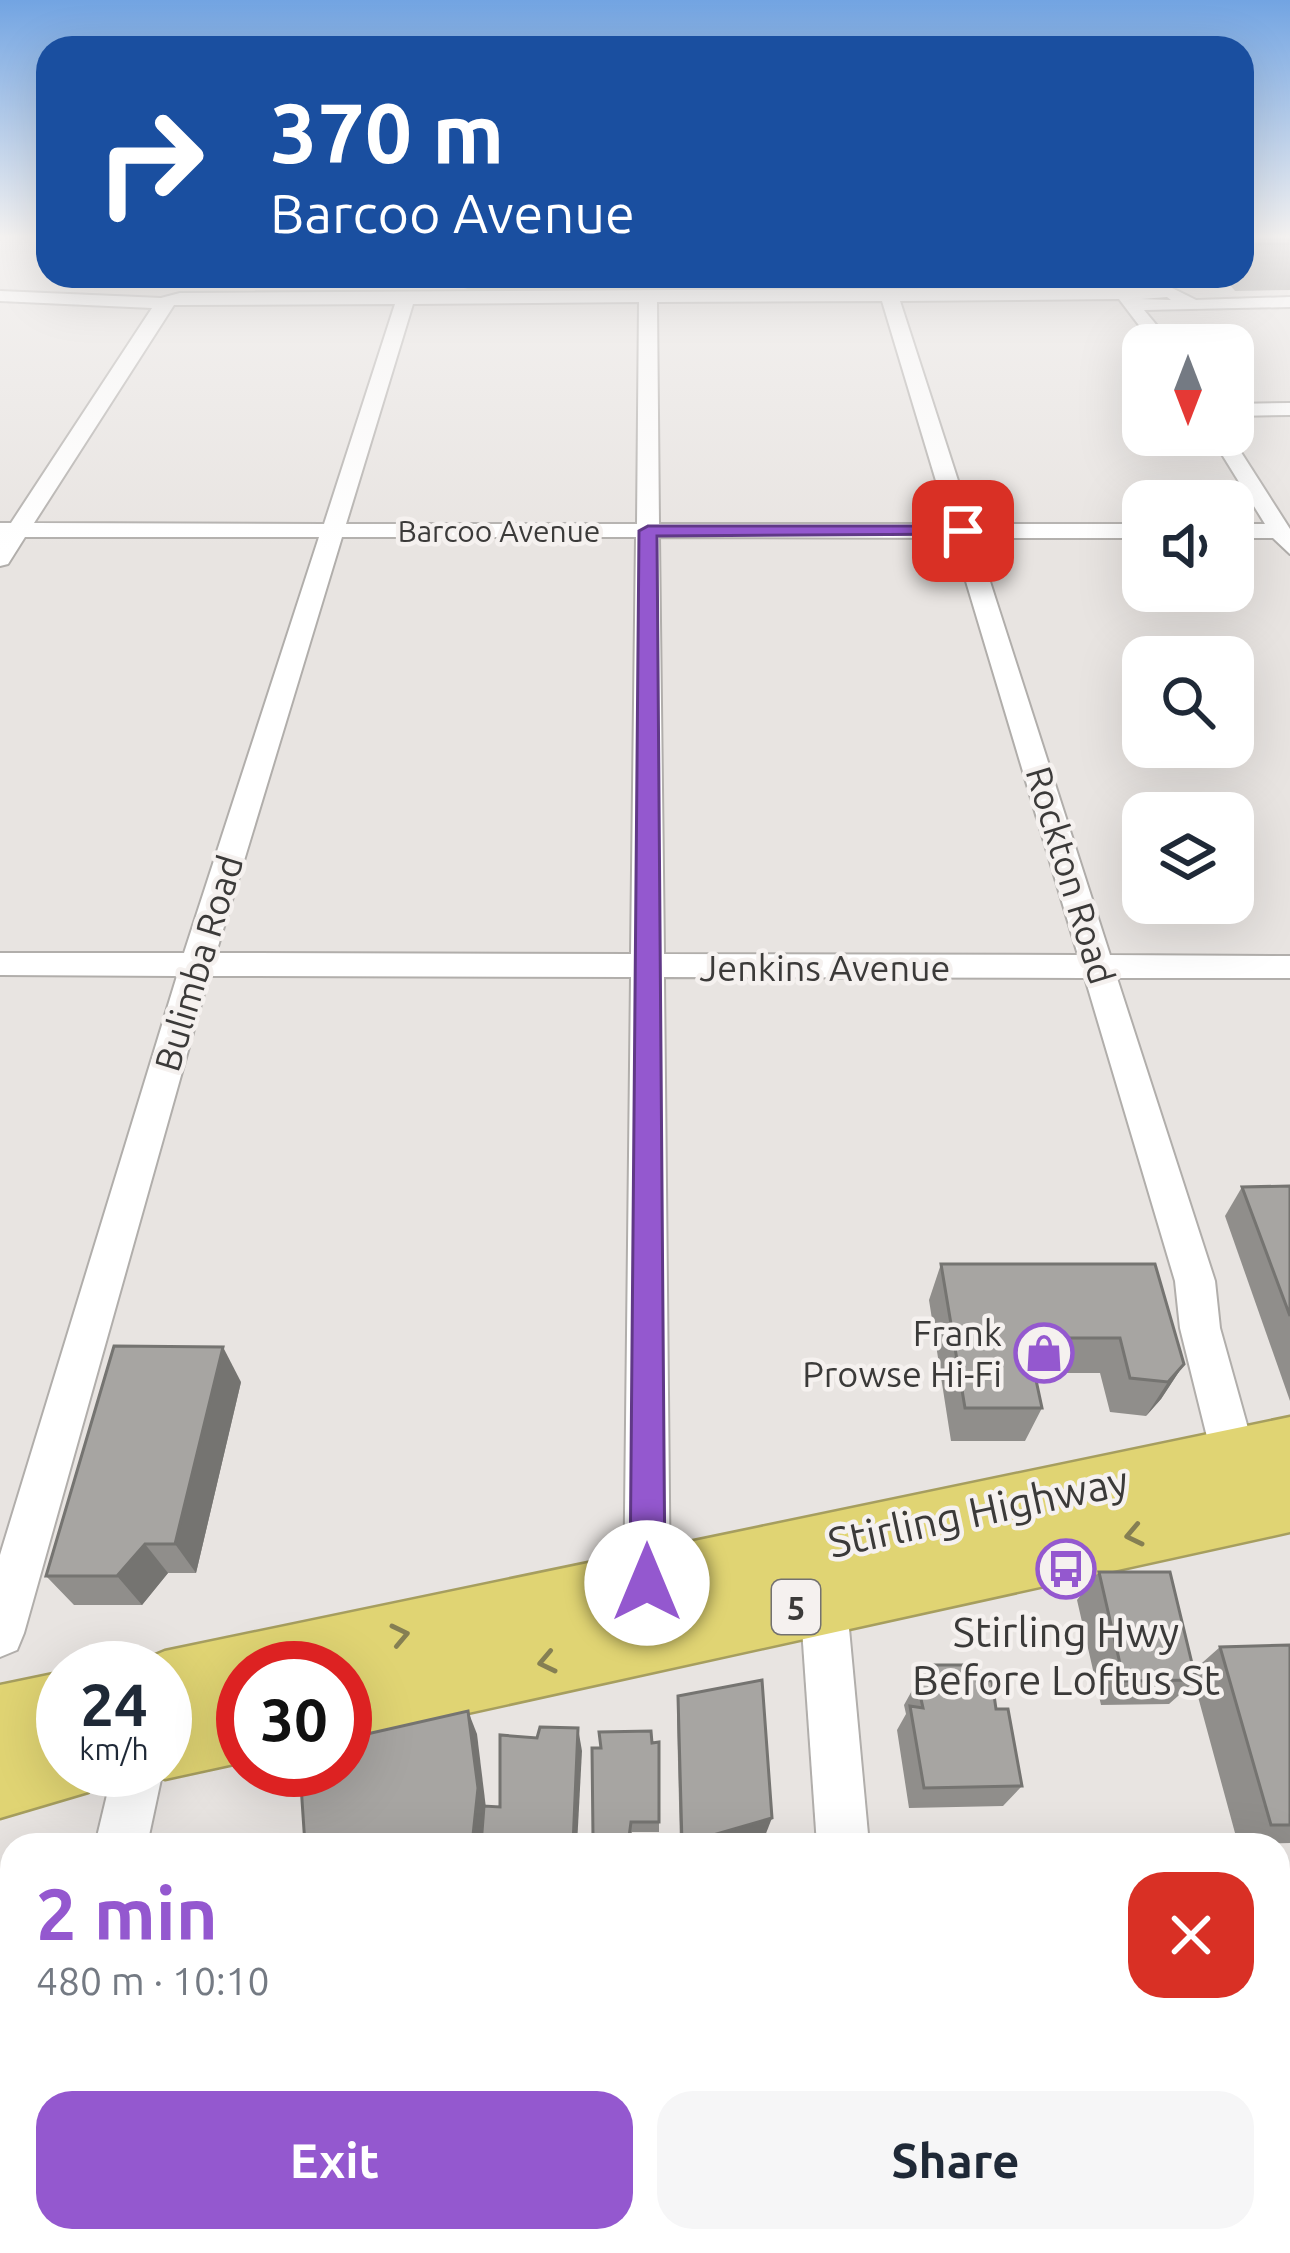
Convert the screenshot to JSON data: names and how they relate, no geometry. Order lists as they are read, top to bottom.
{
  "streets": {
    "highway": ["Stirling Highway", "5"],
    "street": [
      "Barcoo Avenue",
      "Rockton Road",
      "Bulimba Road",
      "Jenkins Avenue"
    ]
  },
  "crossings": [
    ["Barcoo Avenue", "Rockton Road"],
    ["Barcoo Avenue", "Bulimba Road"],
    ["Rockton Road", "Jenkins Avenue"],
    ["Rockton Road", "Stirling Highway"],
    ["Bulimba Road", "Jenkins Avenue"]
  ],
  "places": {
    "shop": ["Frank Prowse Hi-Fi"],
    "bus stop": ["Stirling Hwy Before Loftus St"]
  },
  "north": "bottom",
  "page": {
    "turn": ["370 m", "Barcoo Avenue"],
    "speed": "24 km/h",
    "limit": "30",
    "heading": ["2 min", "480 m · 10:10"],
    "buttons": ["Exit", "Share"]
  }
}
